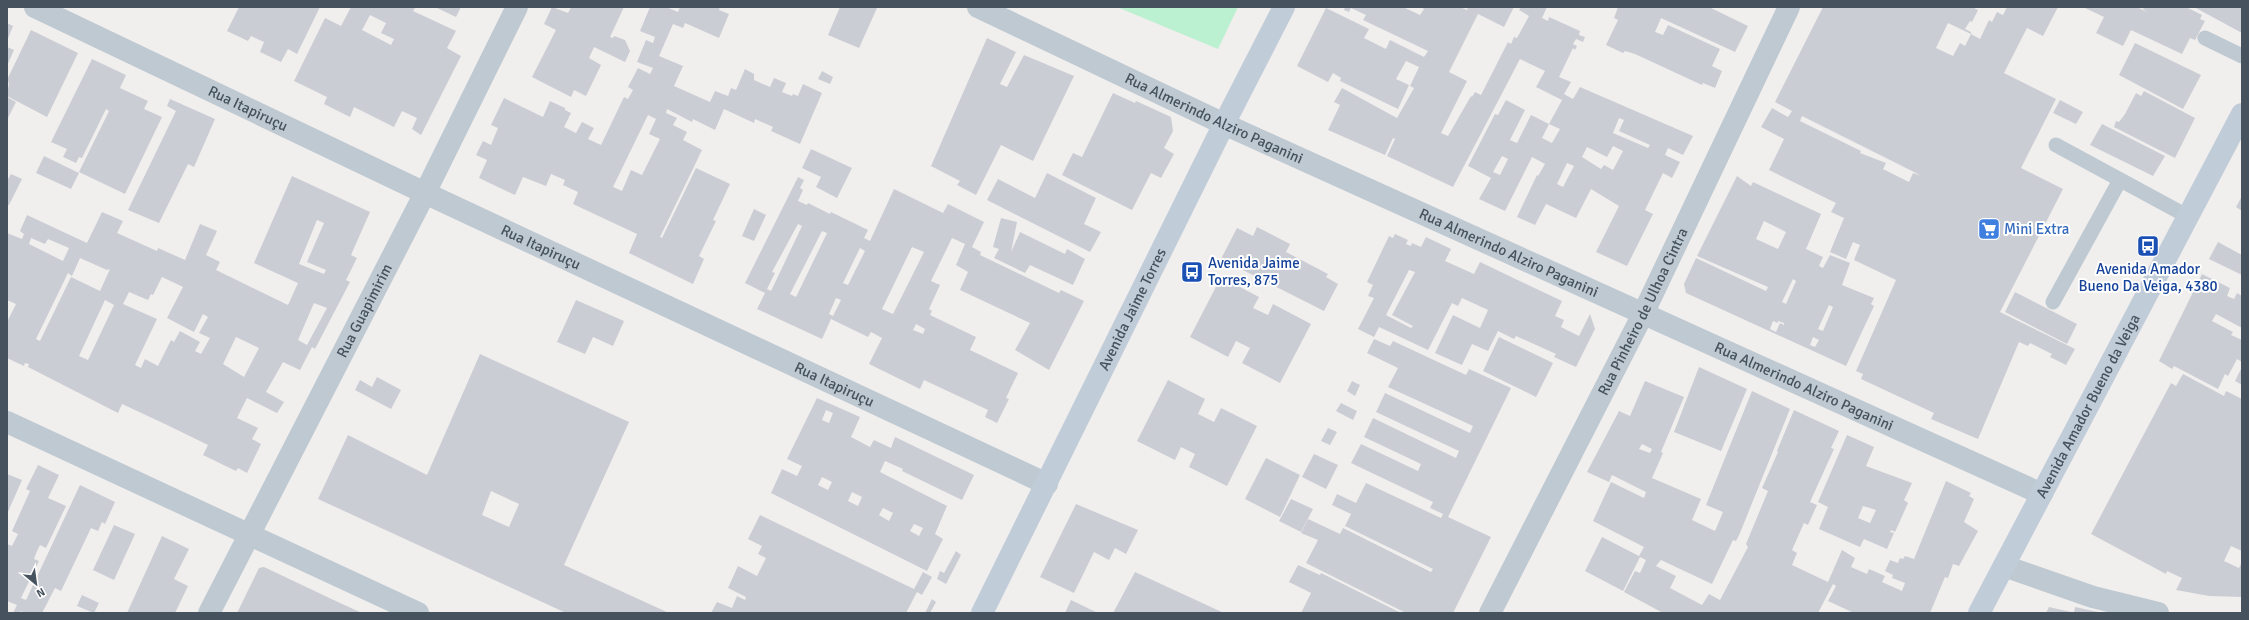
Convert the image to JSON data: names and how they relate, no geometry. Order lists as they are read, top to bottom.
{
  "streets": {
    "street": [
      "Rua Itapiruçu",
      "Rua Almerindo Alziro Paganini",
      "Avenida Jaime Torres",
      "Rua Guapimirim",
      "Rua Pinheiro de Ulhoa Cintra",
      "Avenida Amador Bueno da Veiga"
    ]
  },
  "crossings": [
    ["Rua Itapiruçu", "Avenida Jaime Torres"],
    ["Rua Itapiruçu", "Rua Guapimirim"],
    ["Rua Almerindo Alziro Paganini", "Avenida Jaime Torres"],
    ["Rua Almerindo Alziro Paganini", "Rua Pinheiro de Ulhoa Cintra"],
    ["Rua Almerindo Alziro Paganini", "Avenida Amador Bueno da Veiga"]
  ],
  "places": {
    "supermarket": ["Mini Extra"],
    "bus stop": ["Avenida Amador Bueno Da Veiga, 4380", "Avenida Jaime Torres, 875"]
  },
  "north": "bottom right"
}
